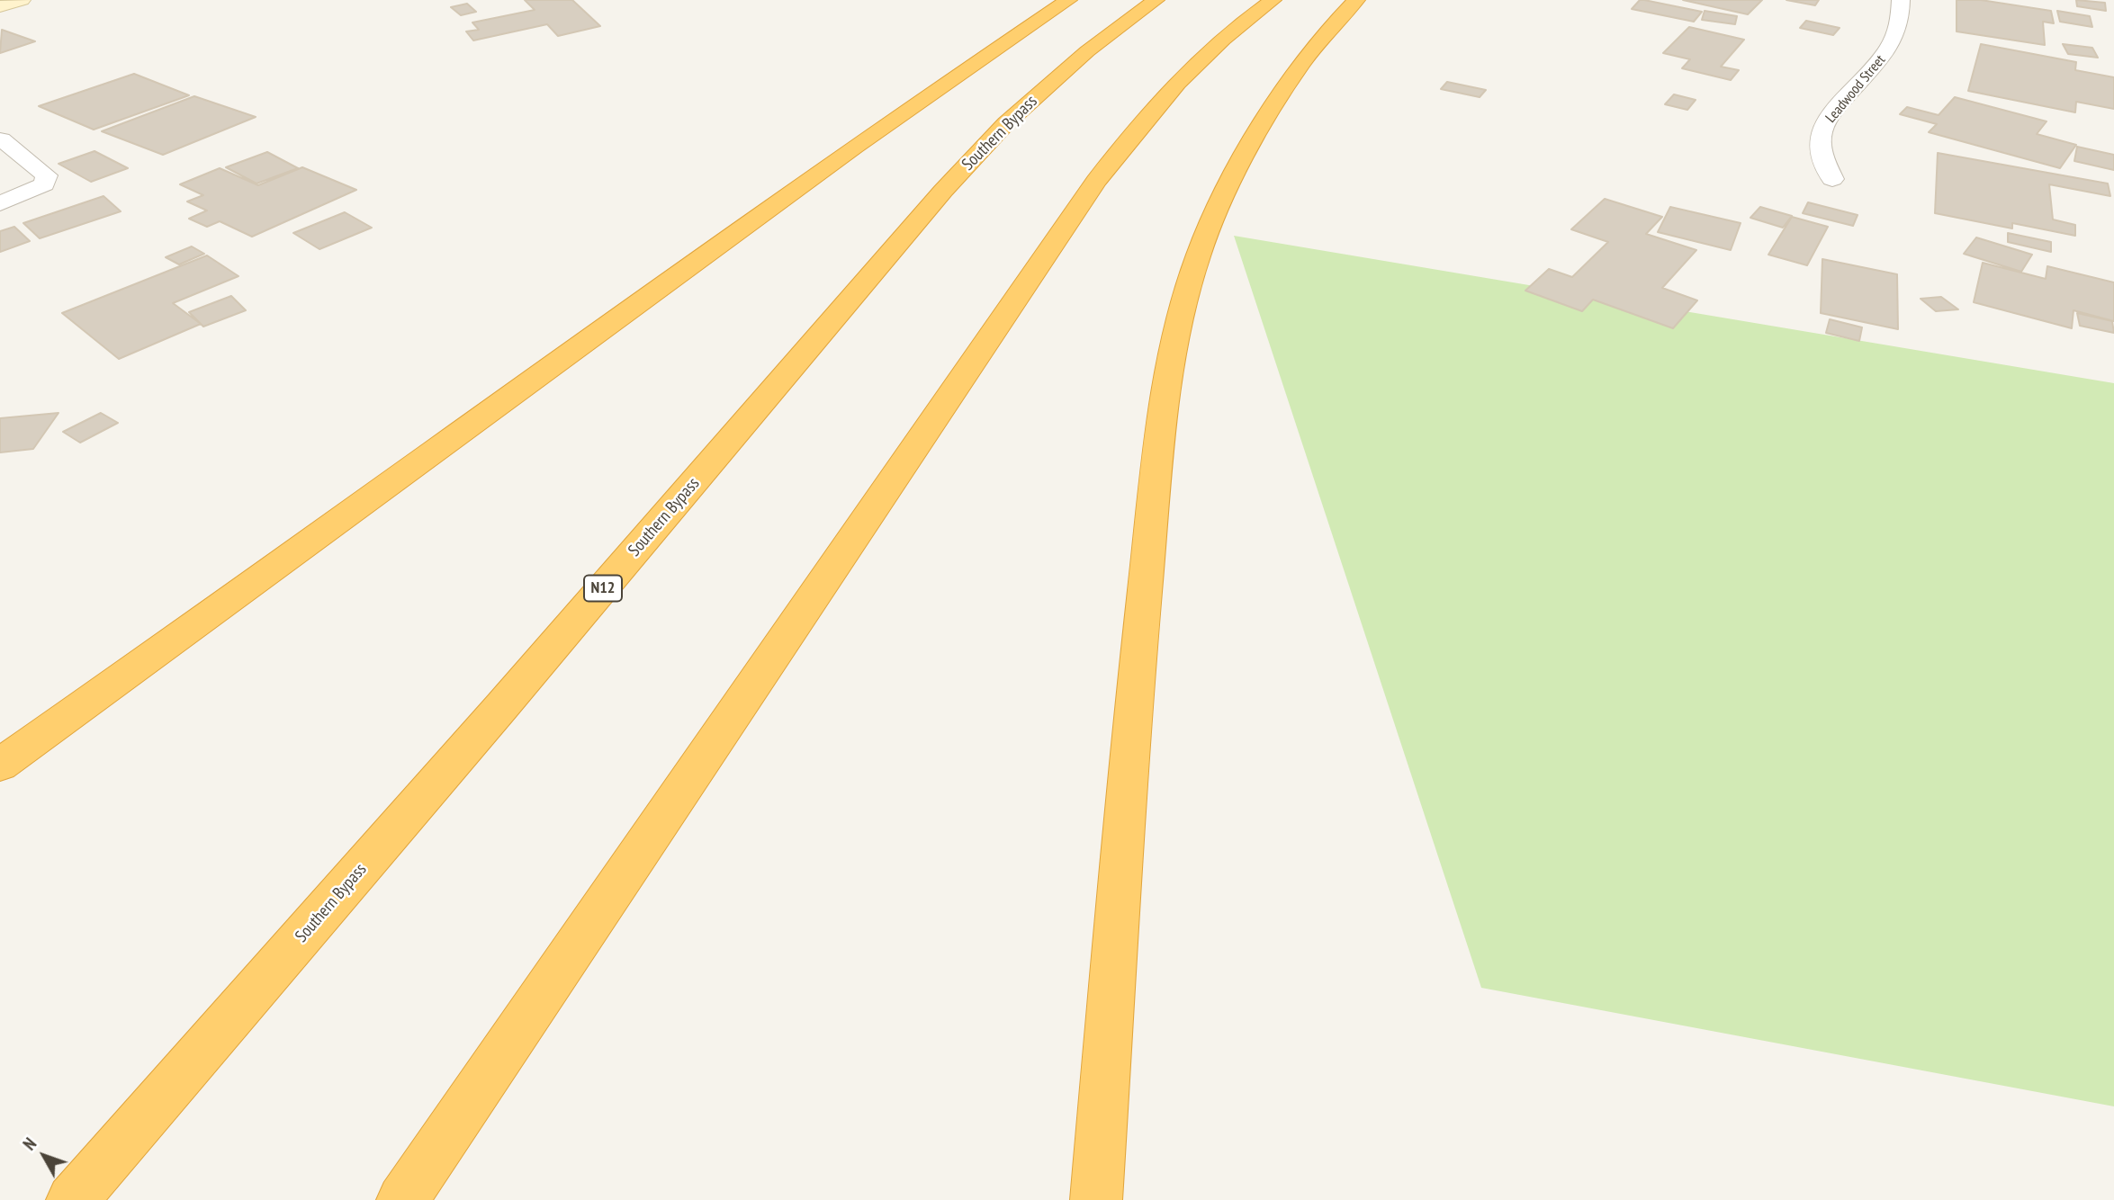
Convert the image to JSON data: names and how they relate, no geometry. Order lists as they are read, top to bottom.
{
  "streets": {
    "highway": ["Southern Bypass", "N12"],
    "street": ["Leadwood Street"]
  },
  "north": "top left"
}
